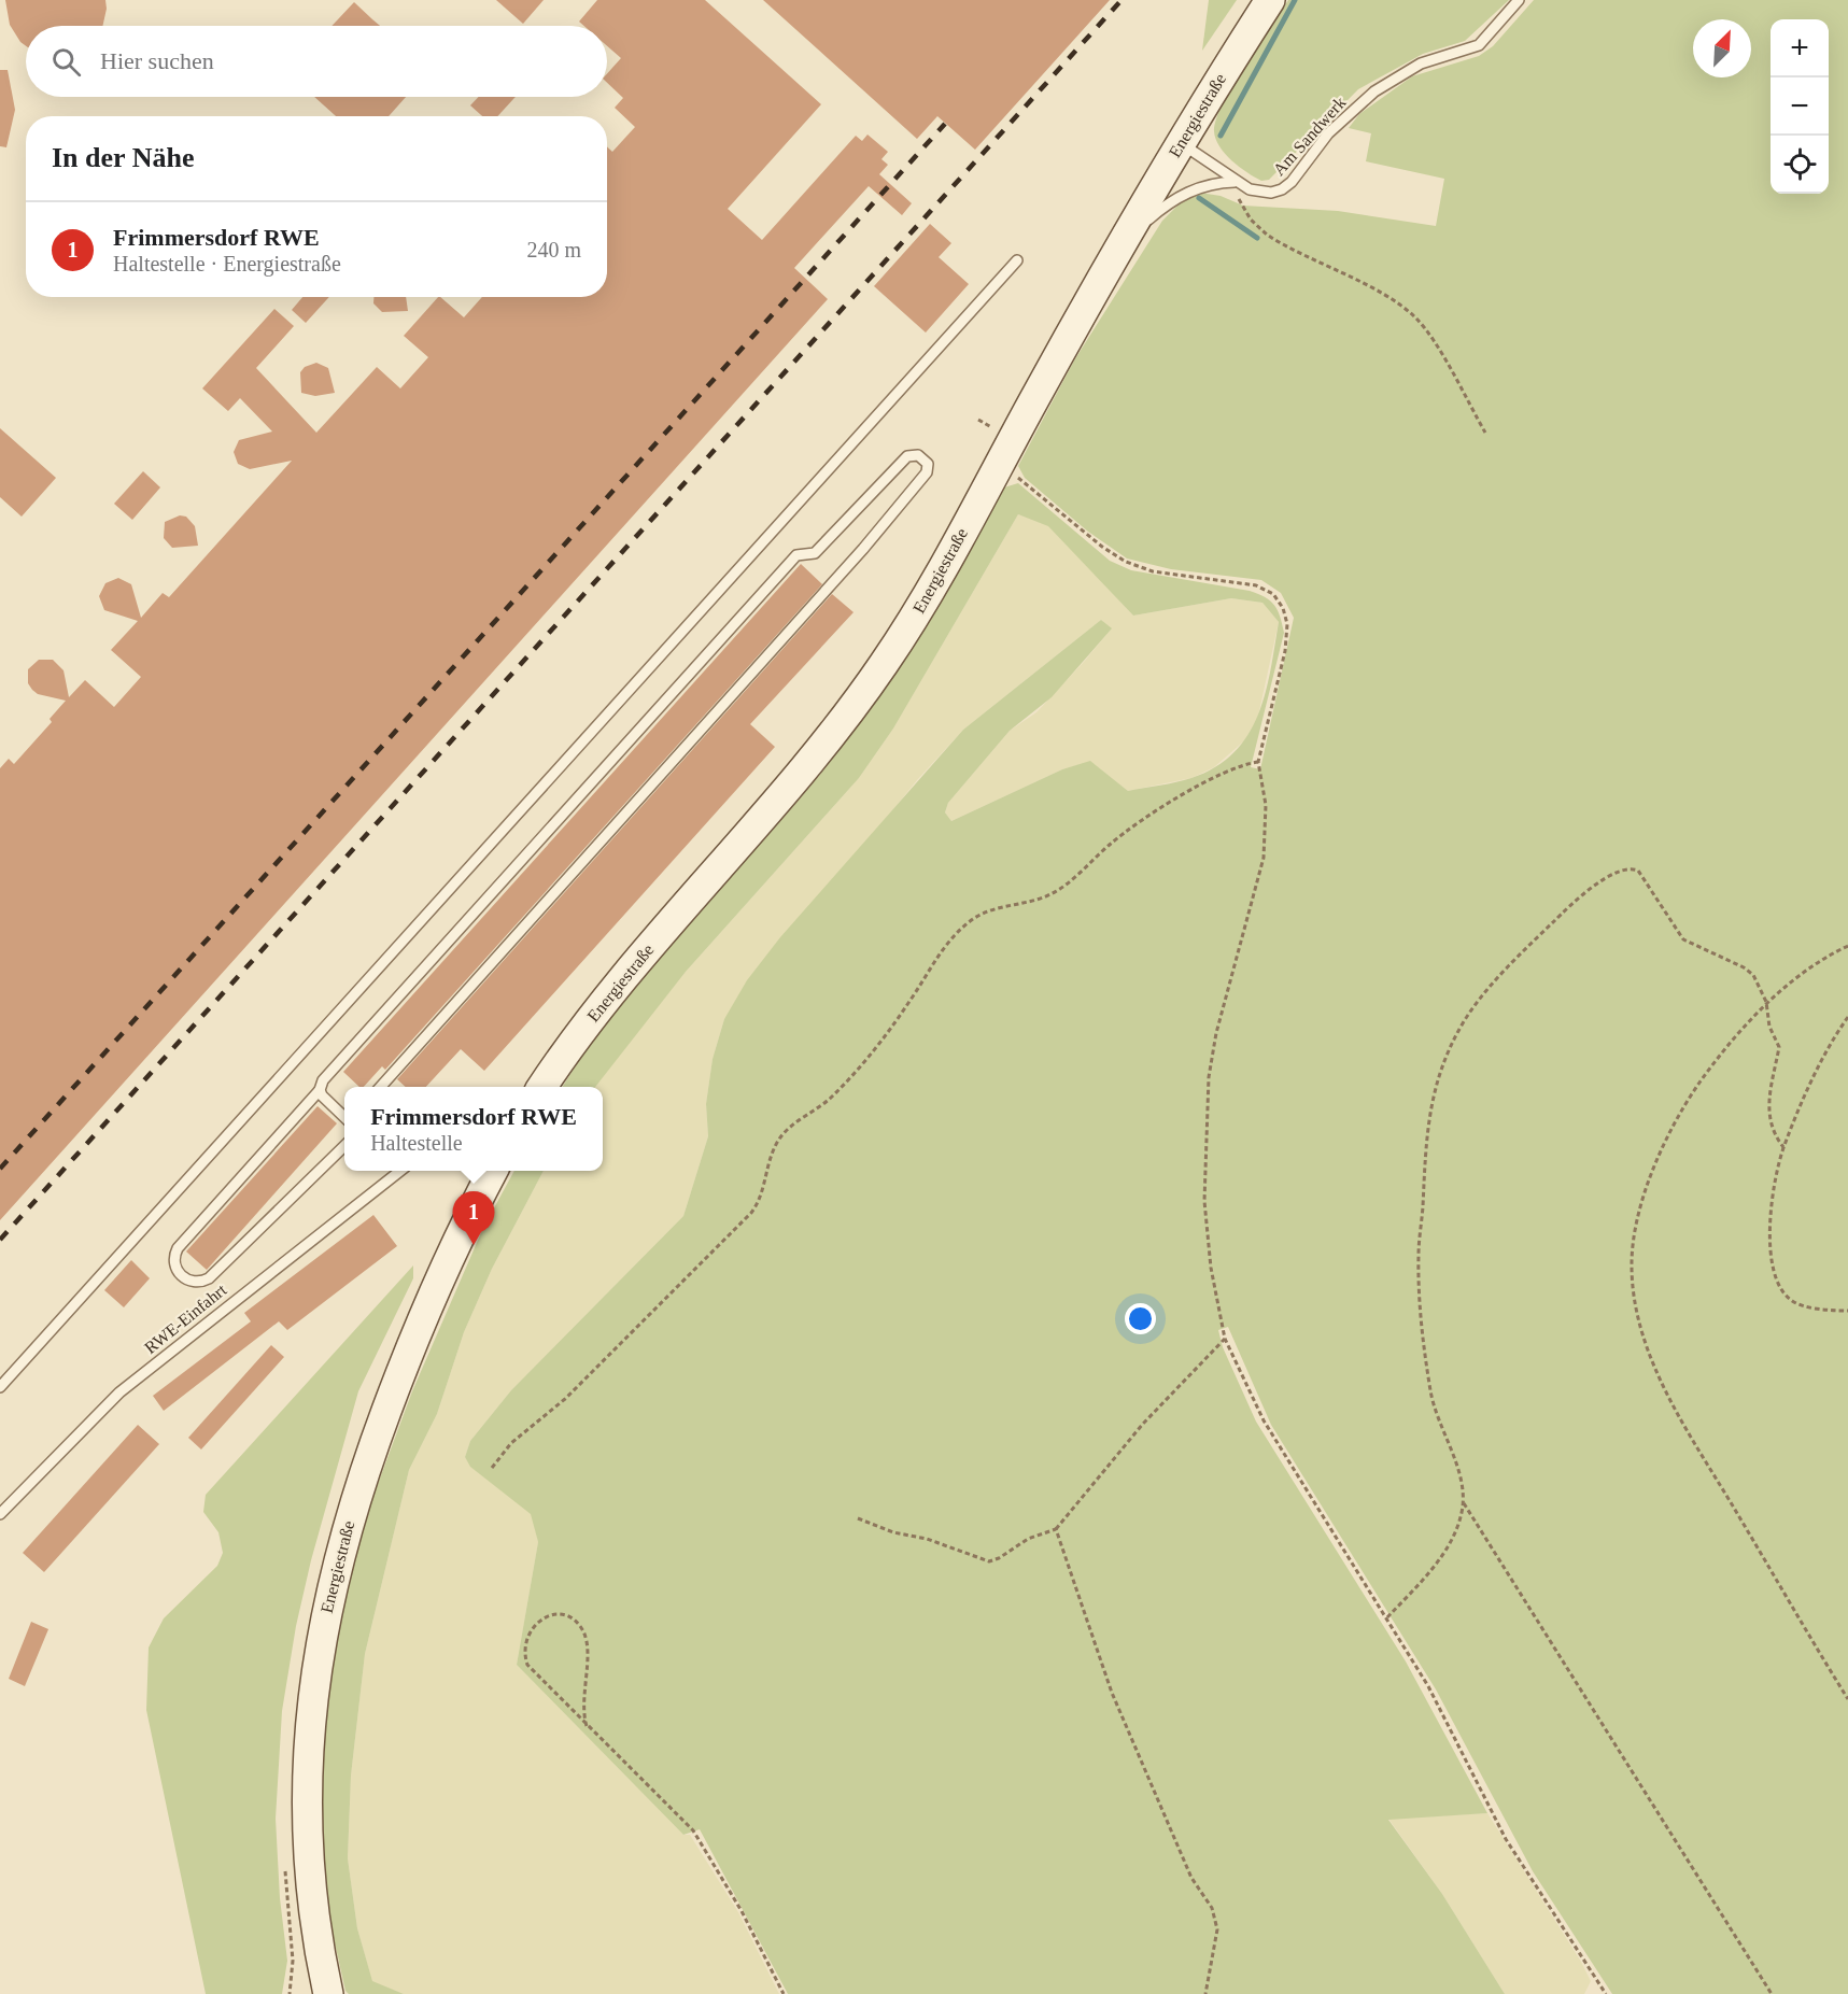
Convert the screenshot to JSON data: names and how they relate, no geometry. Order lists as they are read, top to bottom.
{
  "streets": {
    "main road": ["Energiestraße"],
    "lane": ["Am Sandwerk", "RWE-Einfahrt"]
  },
  "crossings": [
    ["Energiestraße", "Am Sandwerk"]
  ],
  "north": "top right",
  "page": {
    "map_buttons": ["+", "−"],
    "search": "Hier suchen",
    "heading": "In der Nähe",
    "list": [
      {
        "mark": "1",
        "name": "Frimmersdorf RWE",
        "note": "Haltestelle · Energiestraße",
        "value": "240 m"
      }
    ],
    "popup": ["Frimmersdorf RWE", "Haltestelle"],
    "pins": "1"
  }
}
